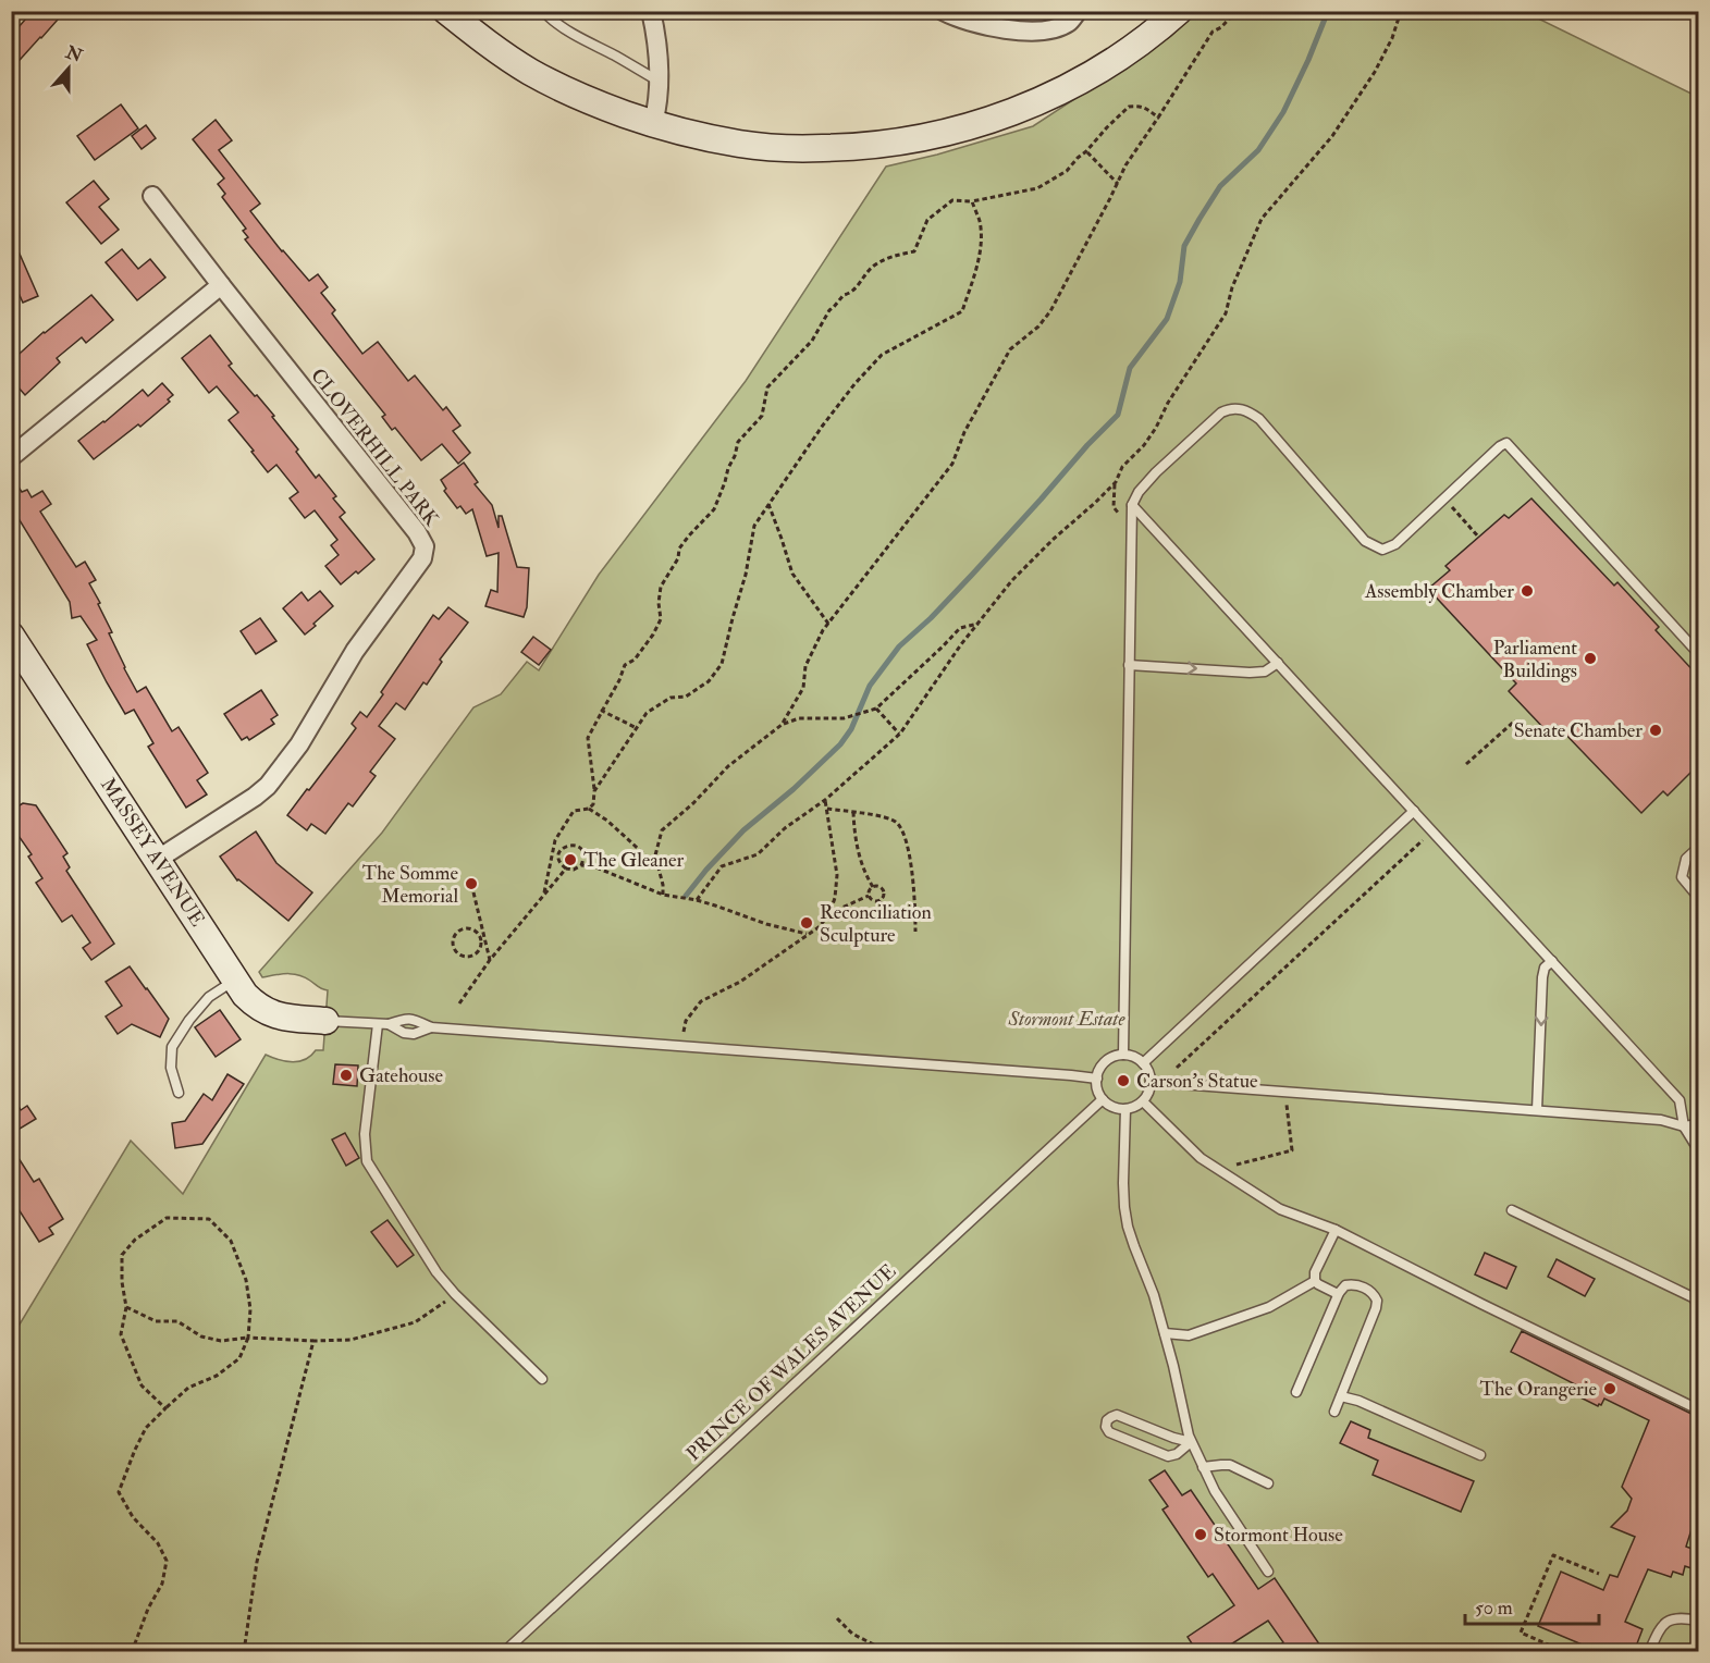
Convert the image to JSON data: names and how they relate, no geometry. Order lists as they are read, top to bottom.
{
  "streets": {
    "main road": ["MASSEY AVENUE"],
    "street": ["CLOVERHILL PARK"],
    "lane": ["PRINCE OF WALES AVENUE"]
  },
  "crossings": [
    ["CLOVERHILL PARK", "MASSEY AVENUE"]
  ],
  "parks": ["Stormont Estate"],
  "places": [
    "Assembly Chamber",
    "Parliament Buildings",
    "Senate Chamber",
    "The Gleaner",
    "The Somme Memorial",
    "Reconciliation Sculpture",
    "Gatehouse",
    "Carson's Statue",
    "The Orangerie",
    "Stormont House"
  ],
  "scale_bar": "50 m",
  "north": "top"
}
